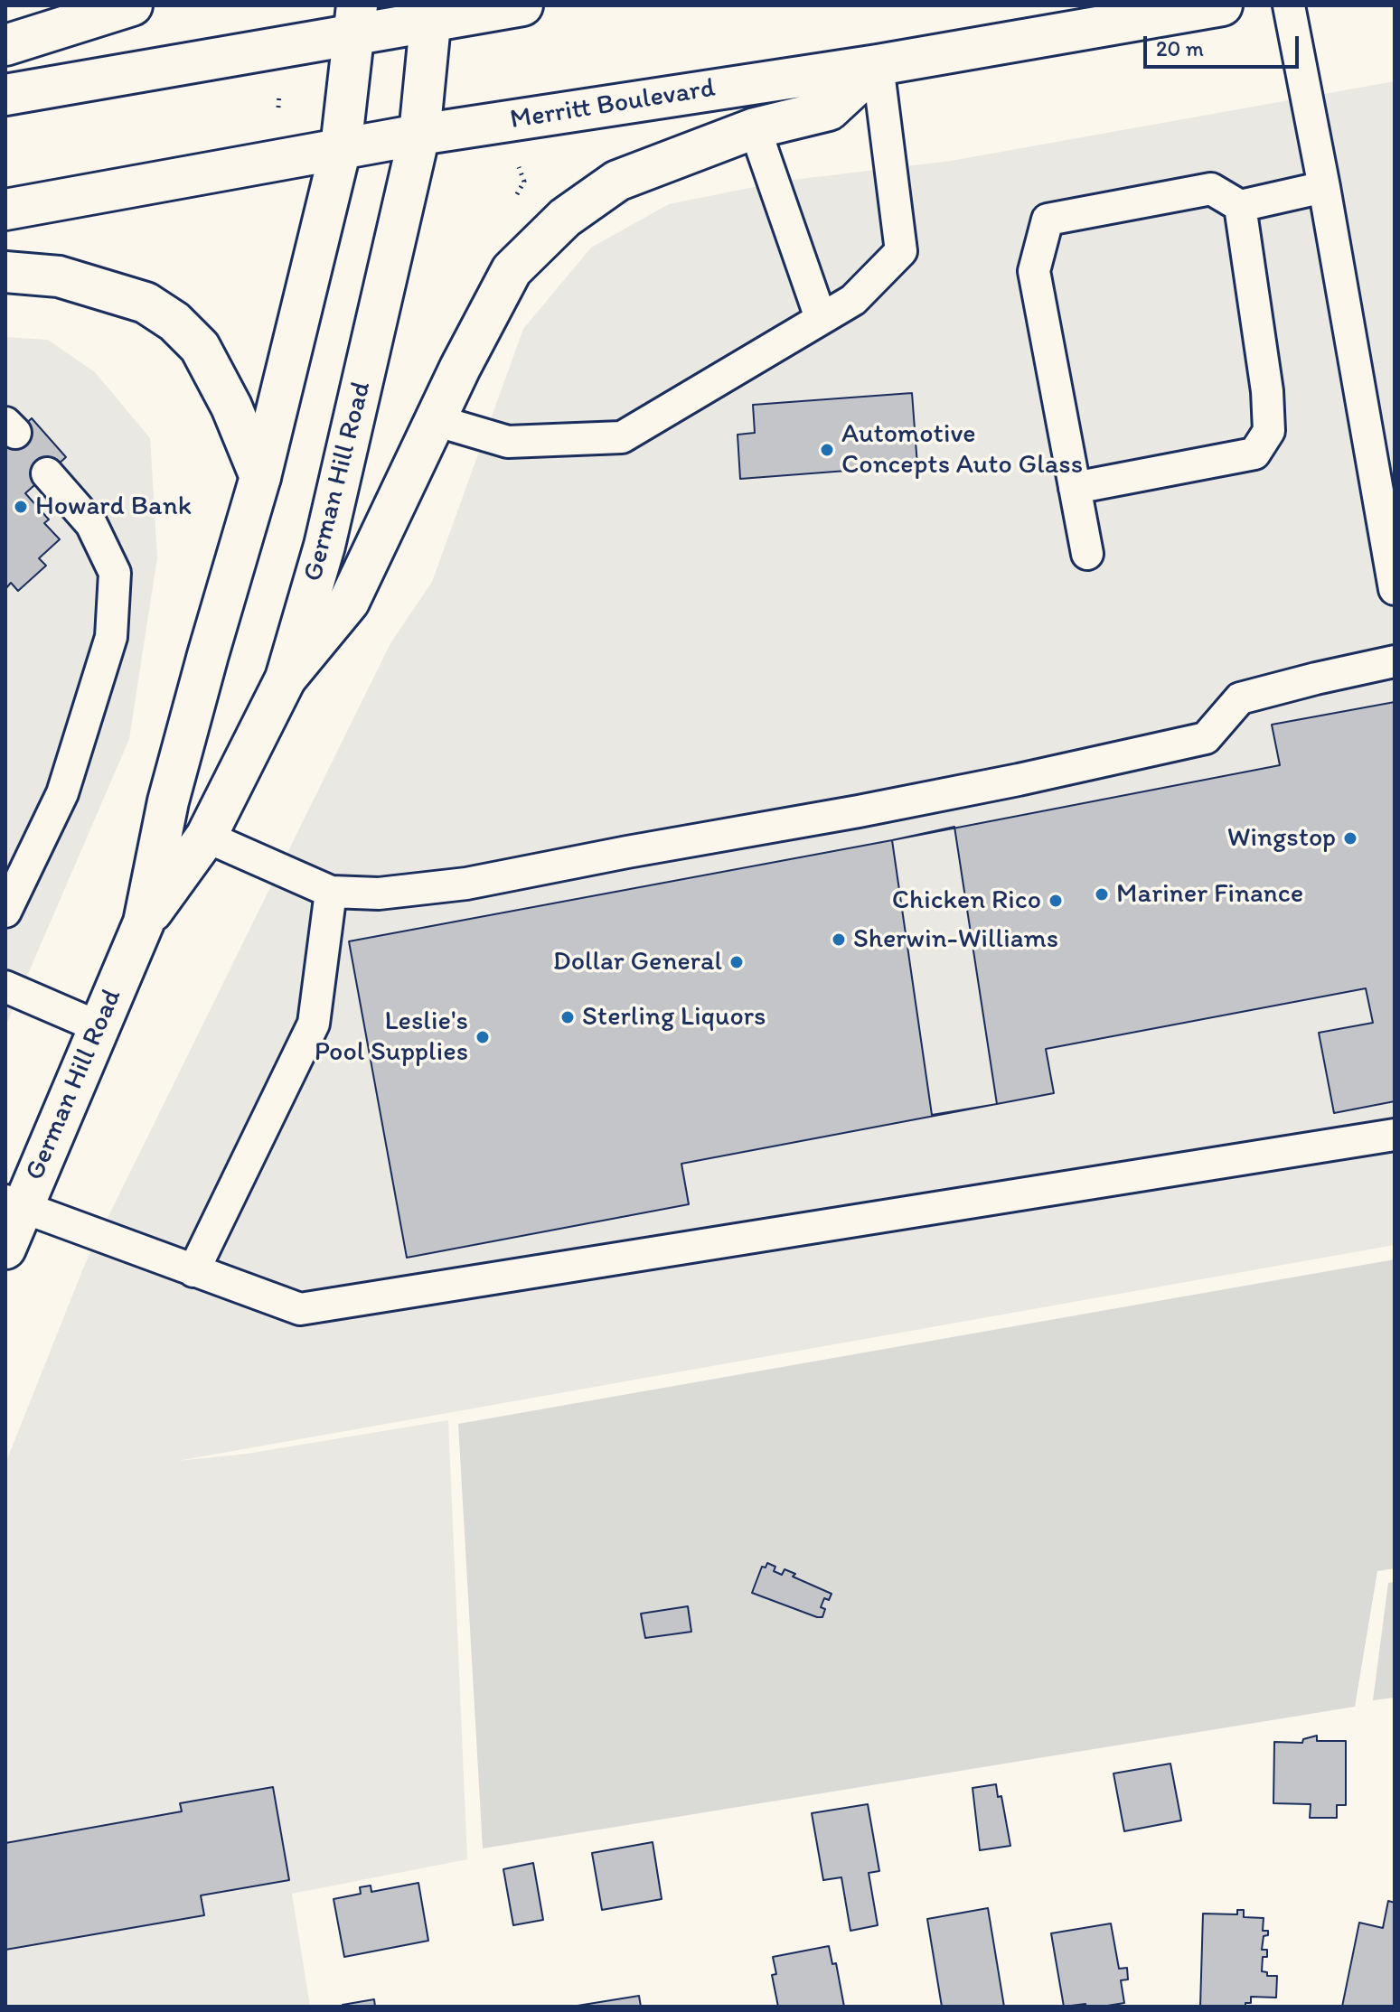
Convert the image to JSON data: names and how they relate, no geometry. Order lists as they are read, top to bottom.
{
  "streets": {
    "main road": ["Merritt Boulevard", "German Hill Road"]
  },
  "crossings": [
    ["Merritt Boulevard", "German Hill Road"]
  ],
  "places": [
    "Automotive Concepts Auto Glass",
    "Howard Bank",
    "Wingstop",
    "Mariner Finance",
    "Chicken Rico",
    "Sherwin-Williams",
    "Dollar General",
    "Sterling Liquors",
    "Leslie's Pool Supplies"
  ],
  "scale_bar": "20 m"
}
